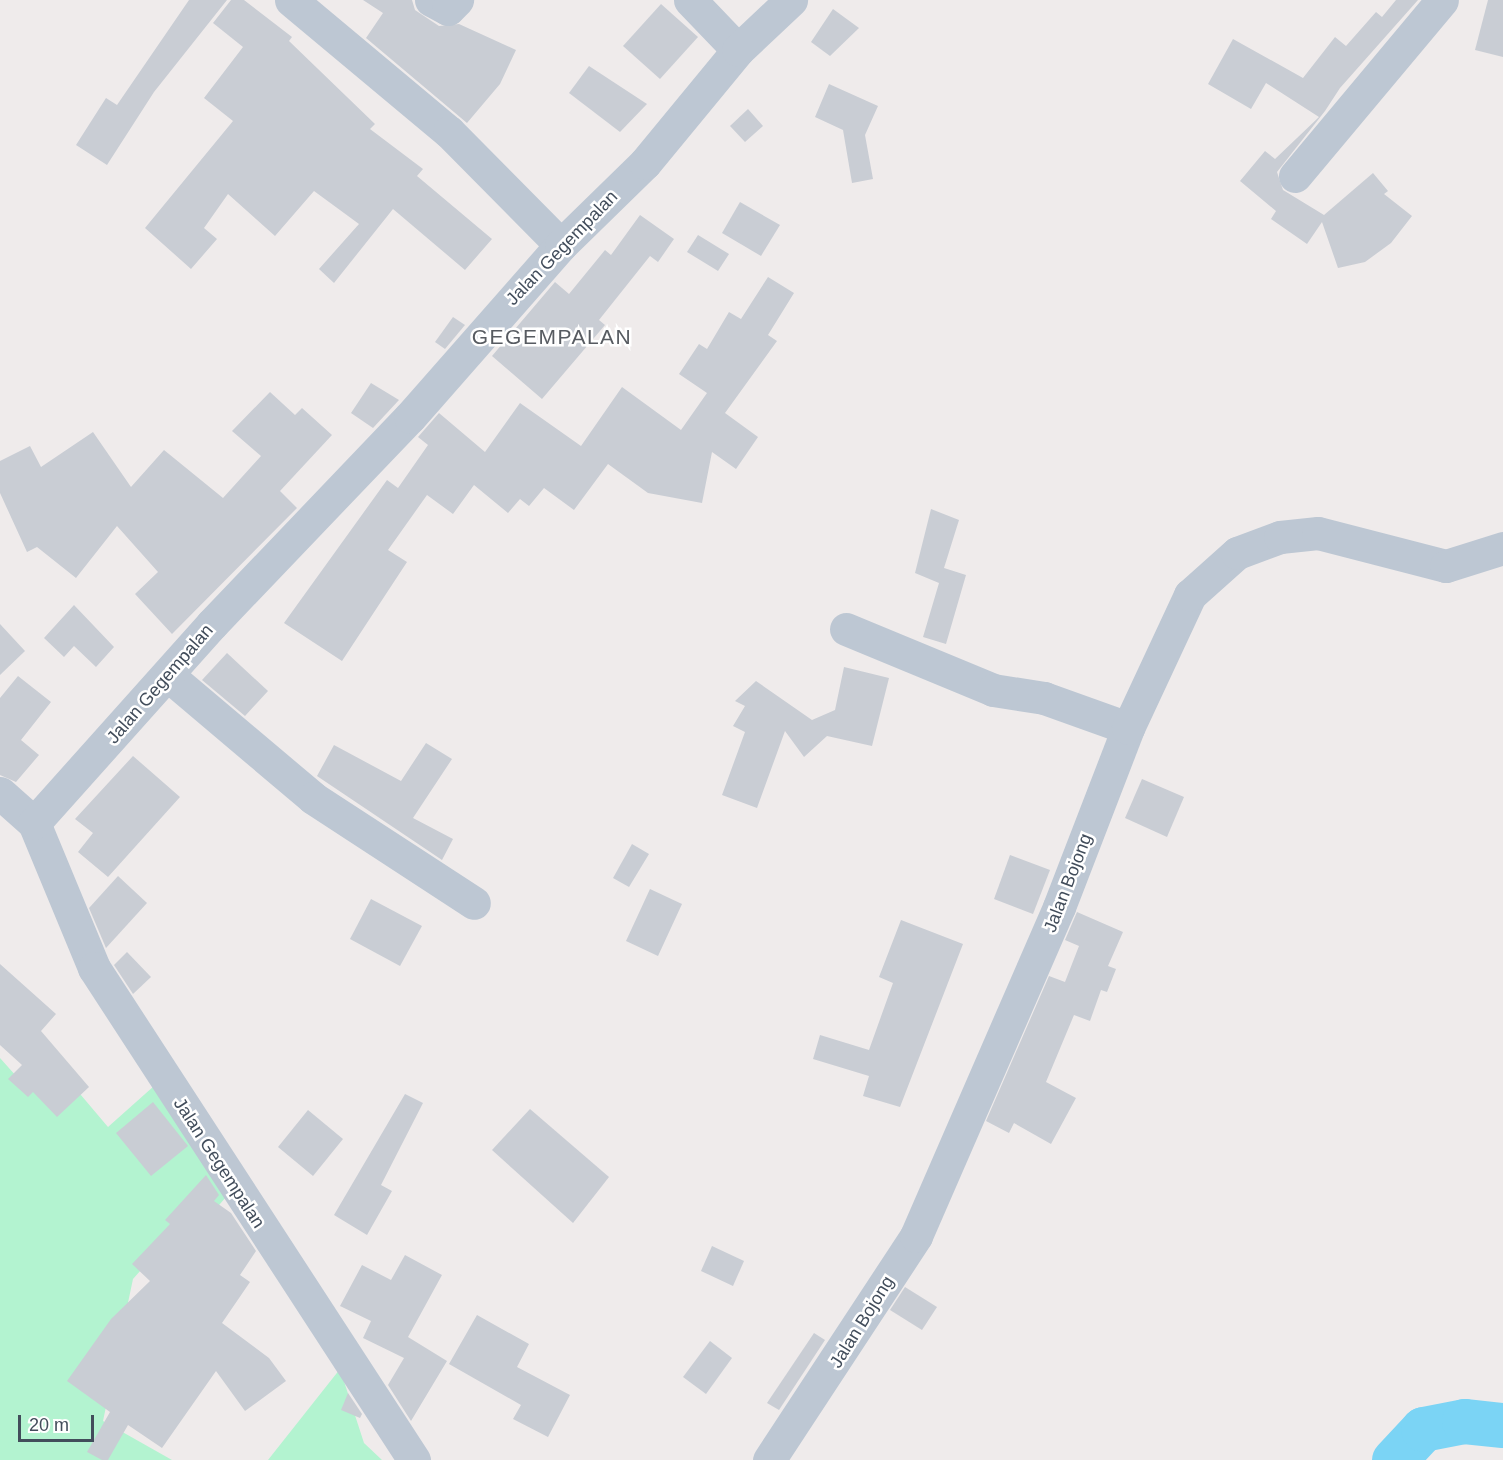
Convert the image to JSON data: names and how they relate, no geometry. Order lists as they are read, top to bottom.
{
  "streets": {
    "street": ["Jalan Gegempalan", "Jalan Bojong"]
  },
  "districts": ["GEGEMPALAN"],
  "scale_bar": "20 m"
}
